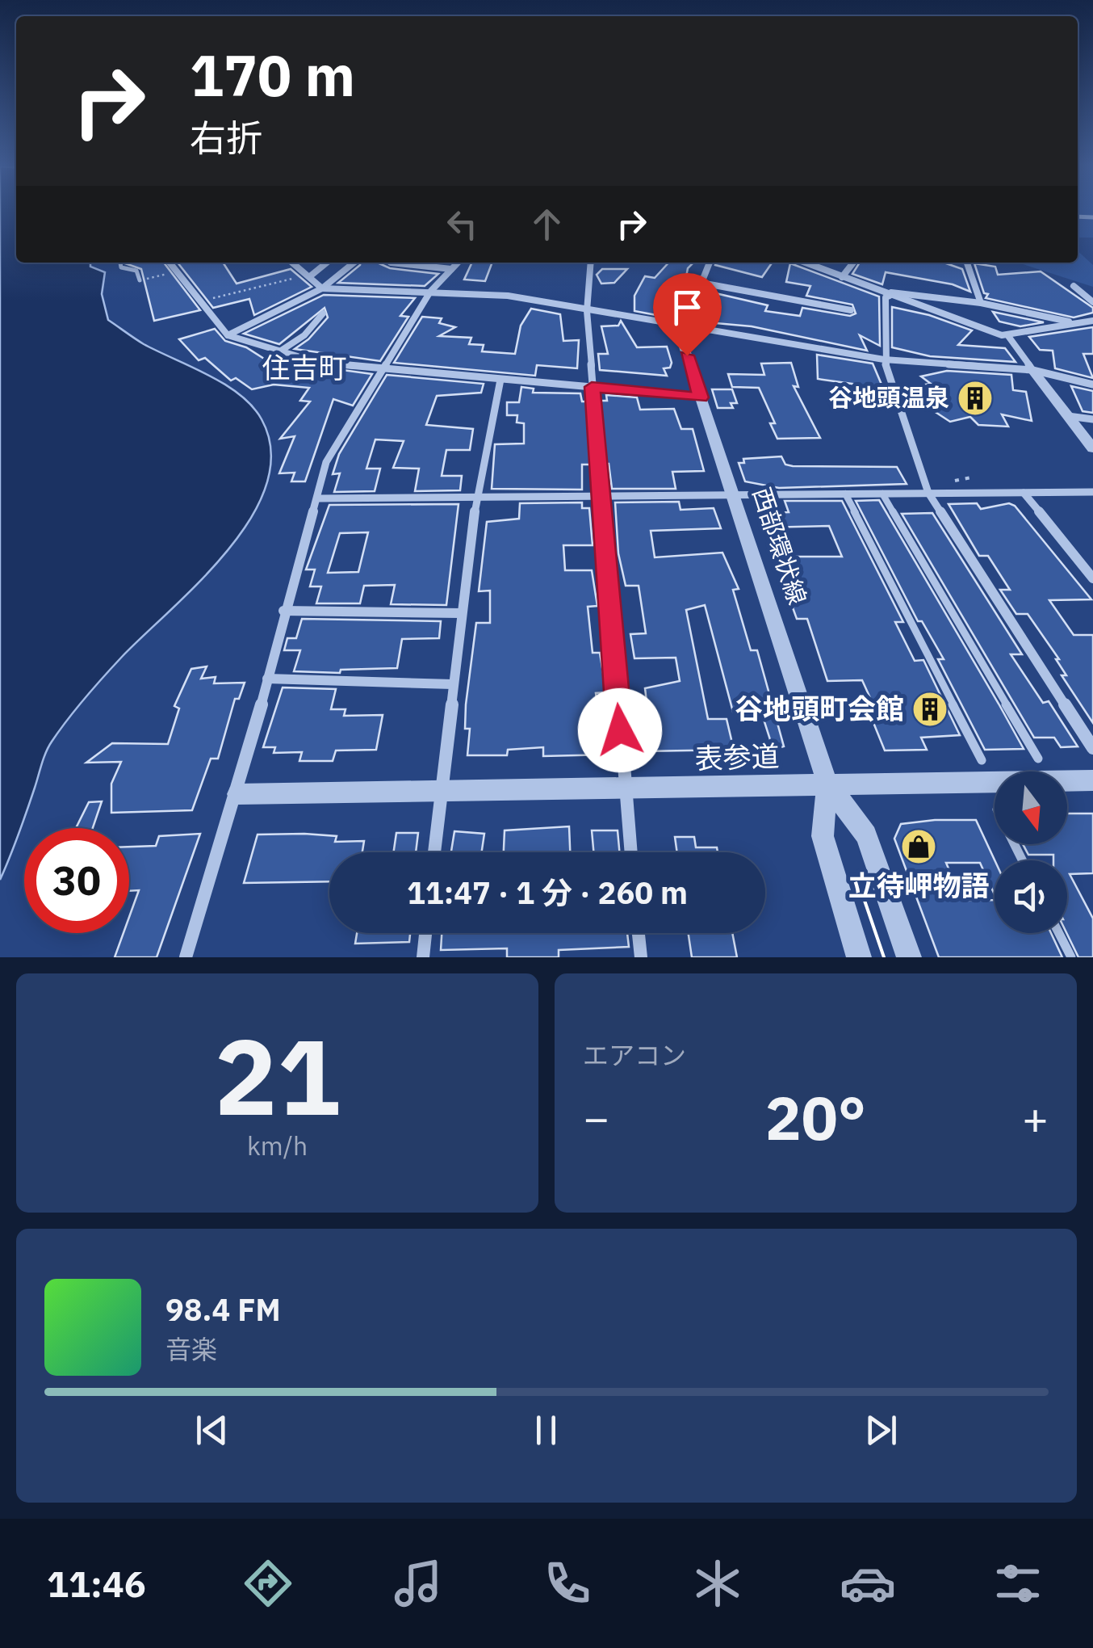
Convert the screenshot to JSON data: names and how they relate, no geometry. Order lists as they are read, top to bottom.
{
  "streets": {
    "street": ["西部環状線", "表参道"]
  },
  "crossings": [
    ["西部環状線", "表参道"]
  ],
  "districts": ["住吉町"],
  "places": {
    "building": ["谷地頭温泉", "谷地頭町会館"],
    "shop": ["立待岬物語"]
  },
  "north": "bottom",
  "page": {
    "turn": ["170 m", "右折"],
    "limit": "30",
    "trip": "11:47 · 1 分 · 260 m",
    "tile": [
      ["21", "km/h"],
      "エアコン"
    ],
    "heat": ["−", "20°", "+"],
    "song": ["98.4 FM", "音楽"],
    "tabs": "11:46"
  }
}
